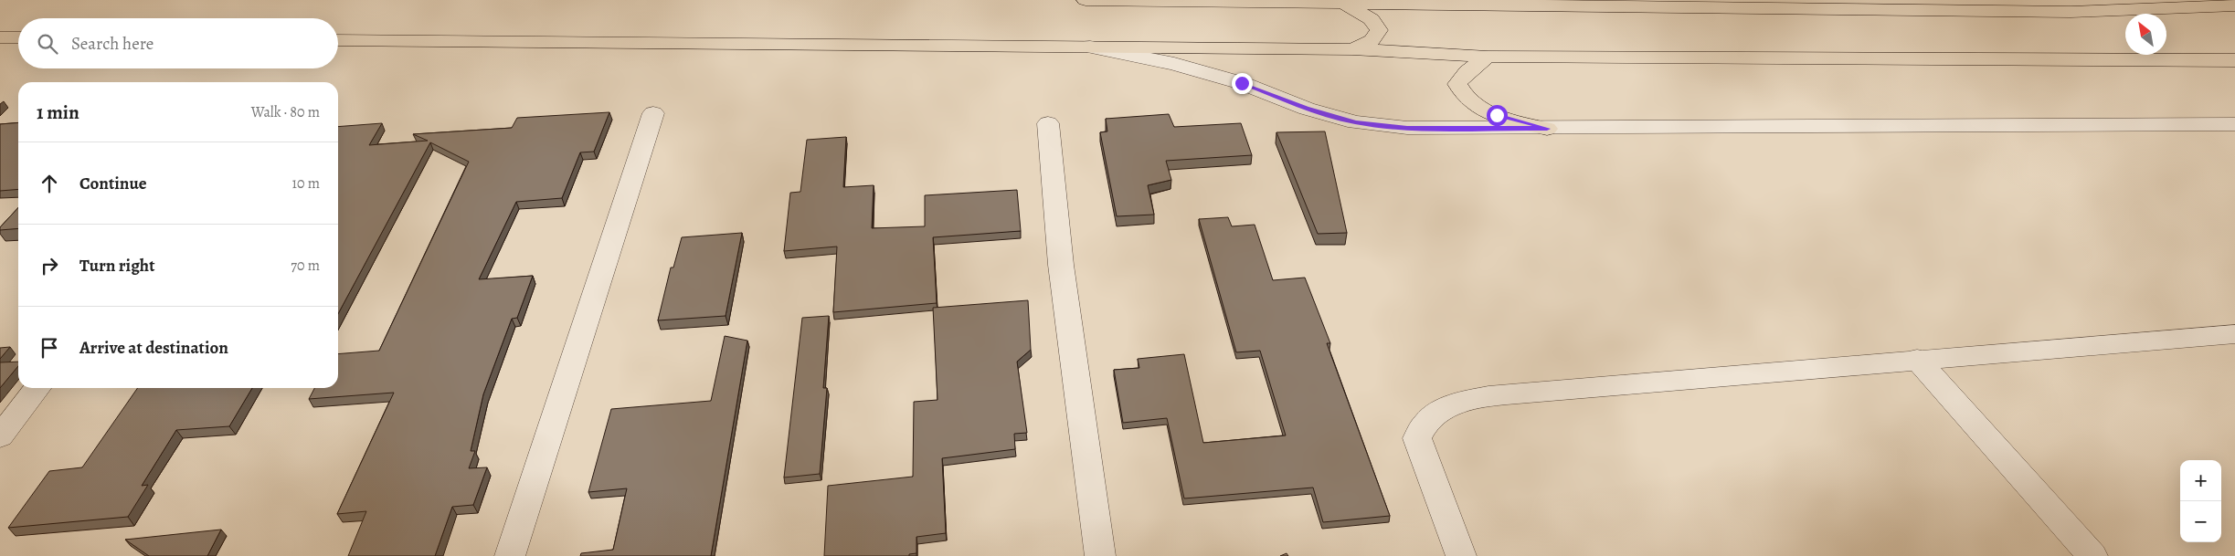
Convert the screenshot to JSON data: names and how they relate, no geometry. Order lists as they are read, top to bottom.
{
  "north": "top left",
  "page": {
    "search": "Search here",
    "heading": ["1 min", "Walk · 80 m"],
    "list": [
      ["Continue", "10 m"],
      ["Turn right", "70 m"],
      "Arrive at destination"
    ],
    "map_buttons": ["+", "−"]
  }
}
